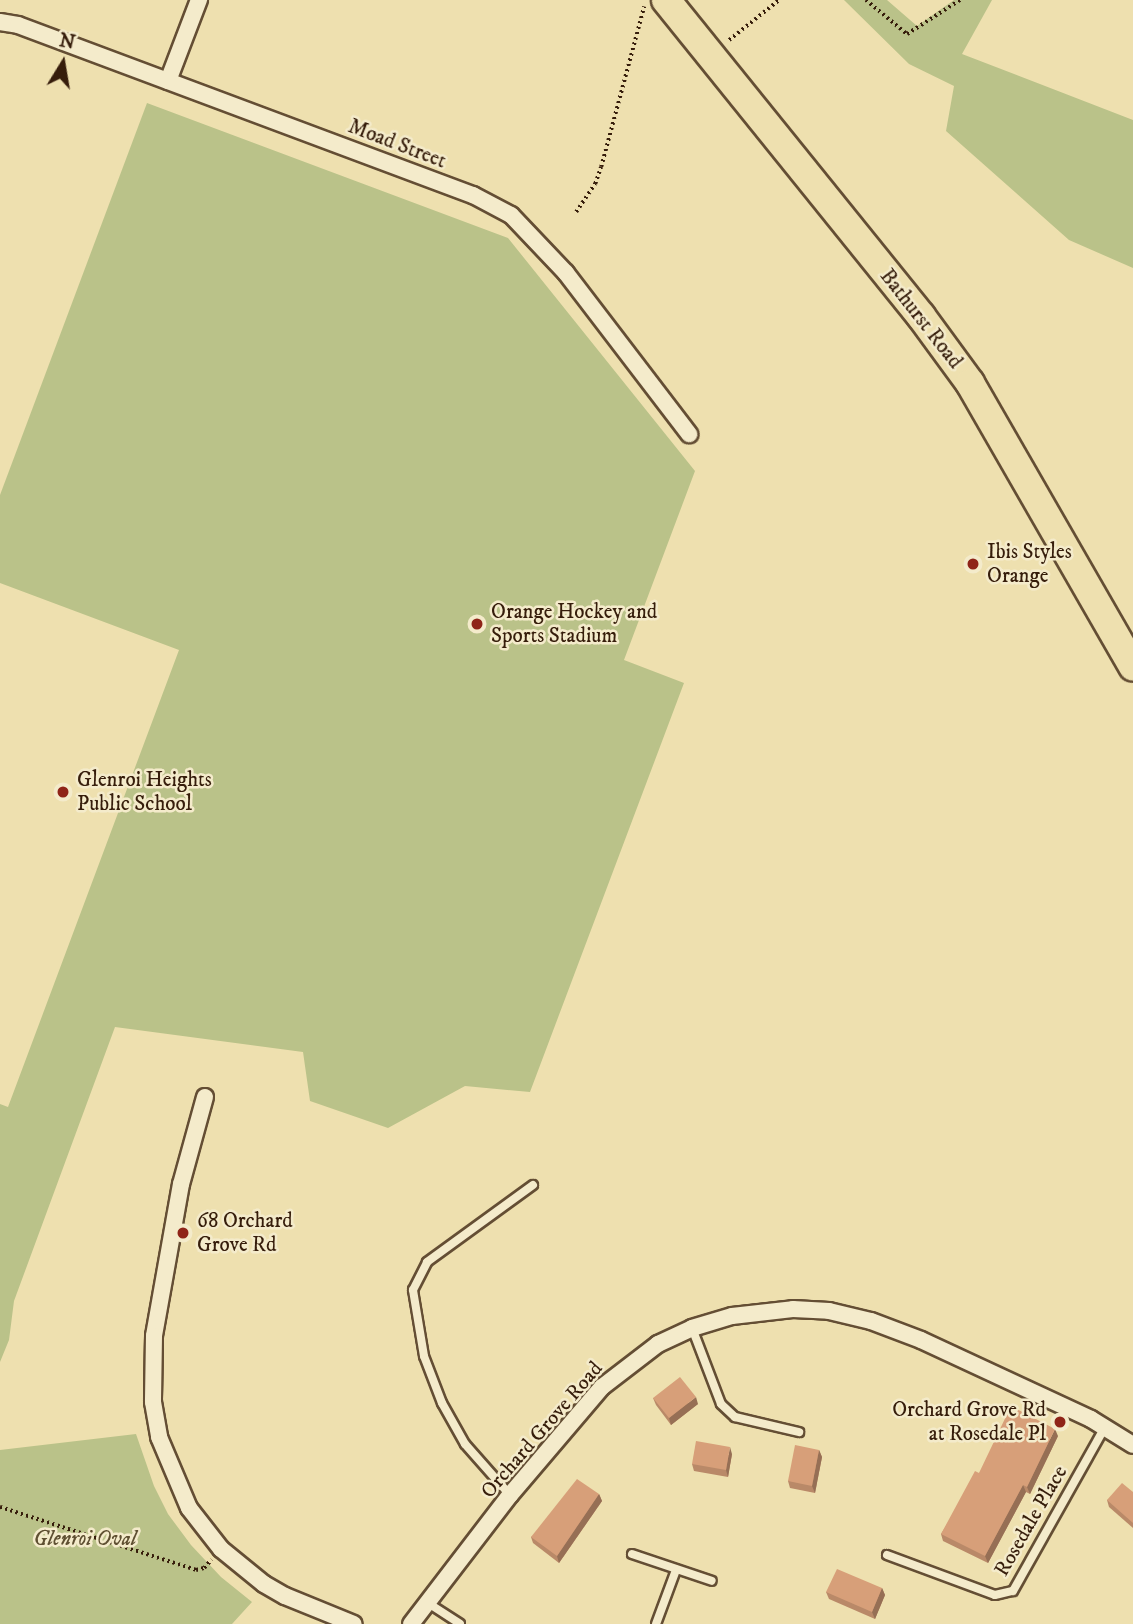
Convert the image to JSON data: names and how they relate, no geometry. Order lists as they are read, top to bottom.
{
  "streets": {
    "highway": ["Bathurst Road"],
    "street": ["Moad Street", "Orchard Grove Road"],
    "lane": ["Rosedale Place"]
  },
  "crossings": [
    ["Orchard Grove Road", "Rosedale Place"]
  ],
  "parks": ["Glenroi Oval"],
  "places": [
    "Ibis Styles Orange",
    "Orange Hockey and Sports Stadium",
    "Glenroi Heights Public School",
    "68 Orchard Grove Rd",
    "Orchard Grove Rd at Rosedale Pl"
  ],
  "north": "top"
}
